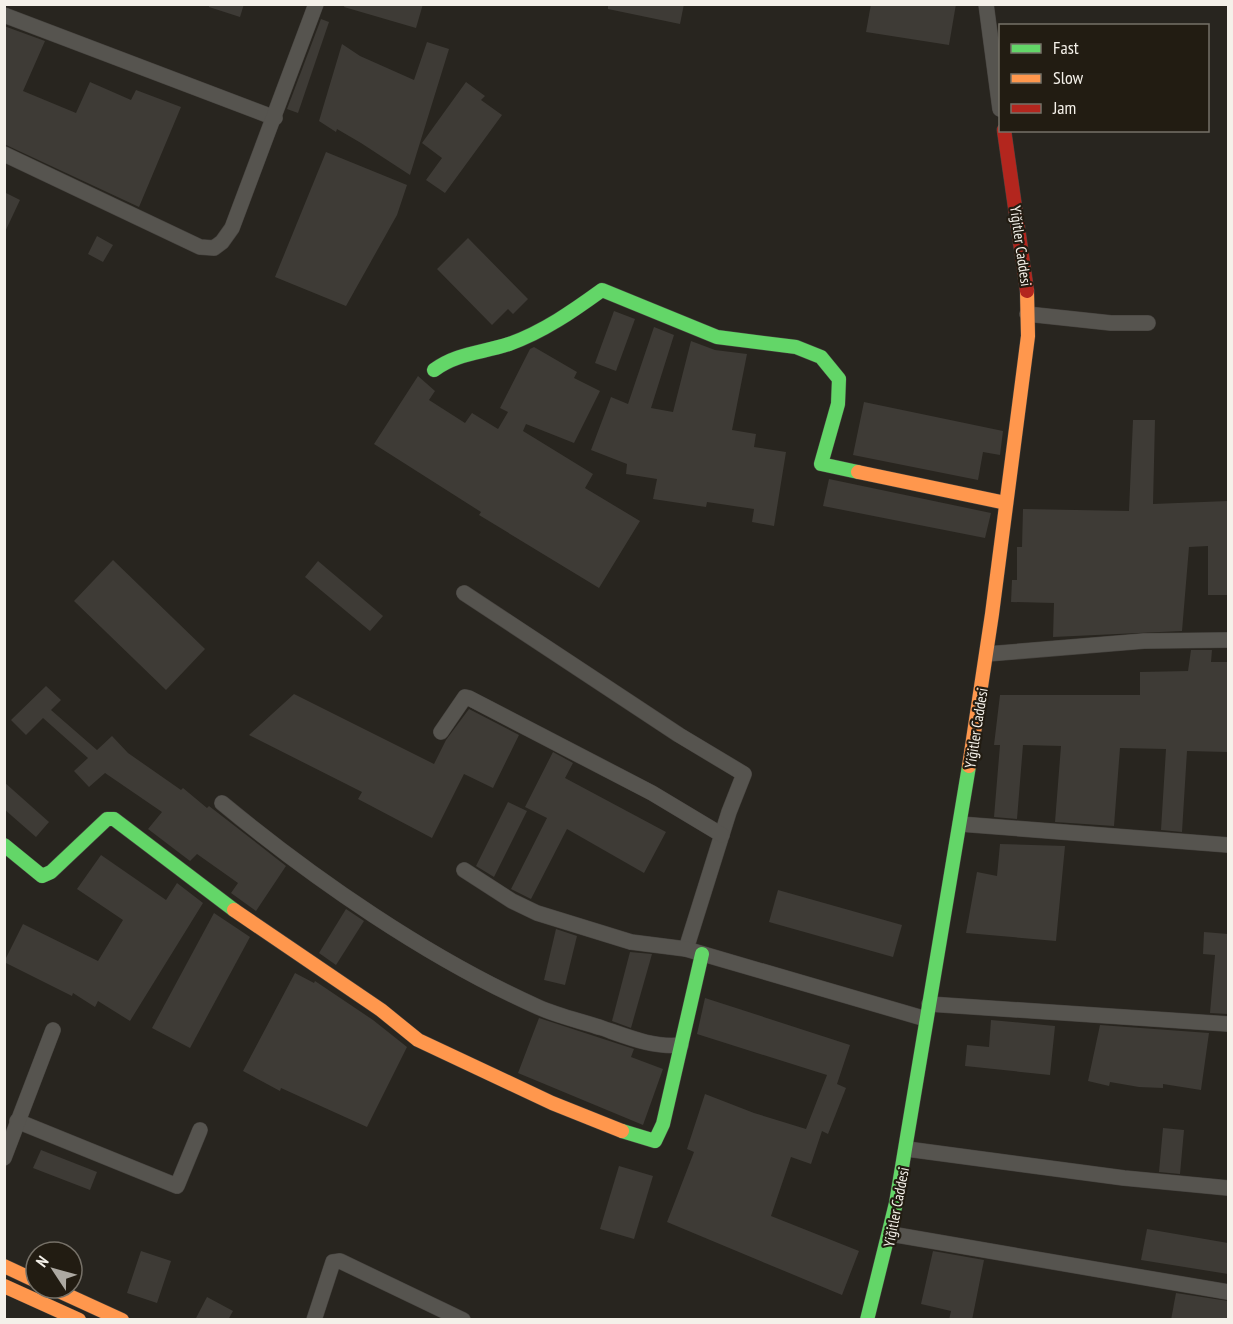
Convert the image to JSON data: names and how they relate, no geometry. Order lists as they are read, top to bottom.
{
  "streets": {
    "street": ["Yiğitler Caddesi"]
  },
  "legend": ["Fast", "Slow", "Jam"],
  "north": "top left"
}
